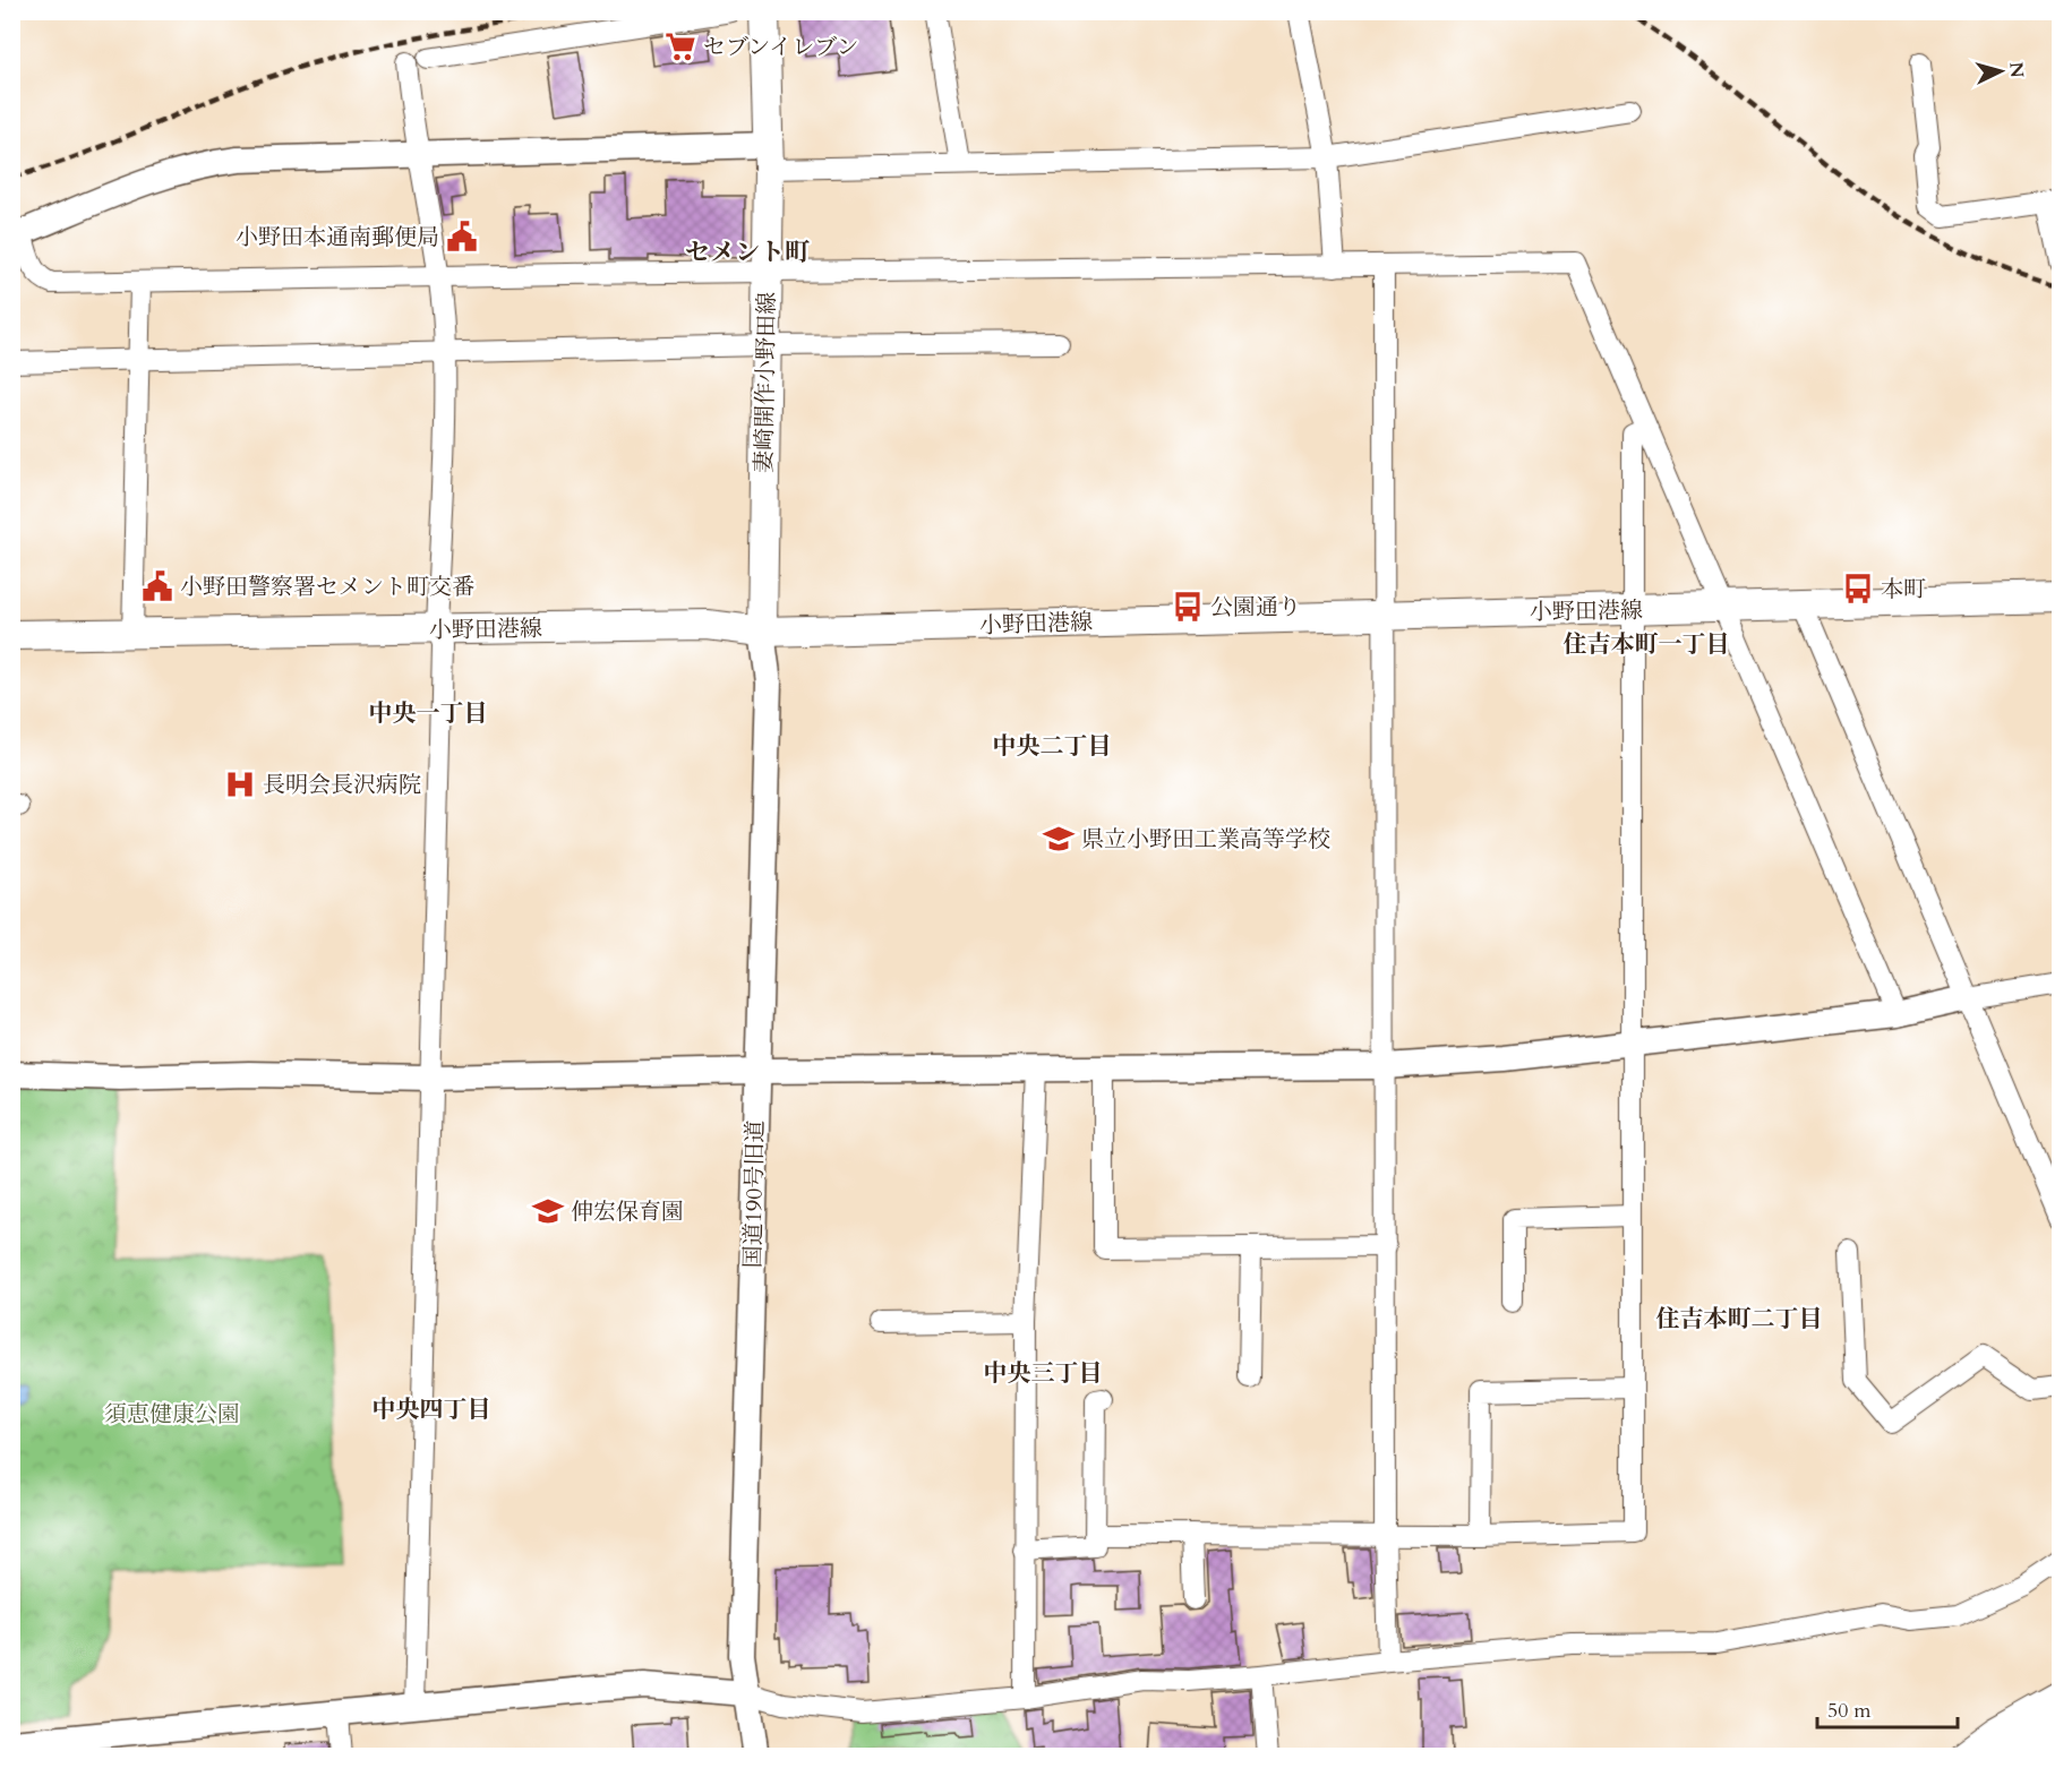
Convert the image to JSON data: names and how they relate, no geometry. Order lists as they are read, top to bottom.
{
  "streets": {
    "main road": ["妻崎開作小野田線", "小野田港線"],
    "street": ["国道190号旧道"]
  },
  "crossings": [
    ["妻崎開作小野田線", "小野田港線"],
    ["妻崎開作小野田線", "国道190号旧道"],
    ["小野田港線", "国道190号旧道"]
  ],
  "districts": [
    "セメント町",
    "住吉本町一丁目",
    "中央一丁目",
    "中央二丁目",
    "住吉本町二丁目",
    "中央三丁目",
    "中央四丁目"
  ],
  "parks": ["須恵健康公園"],
  "places": {
    "supermarket": ["セブンイレブン"],
    "public building": ["小野田本通南郵便局", "小野田警察署セメント町交番"],
    "bus stop": ["本町", "公園通り"],
    "hospital": ["長明会長沢病院"],
    "school or university": ["県立小野田工業高等学校", "伸宏保育園"]
  },
  "scale_bar": "50 m",
  "north": "right"
}
